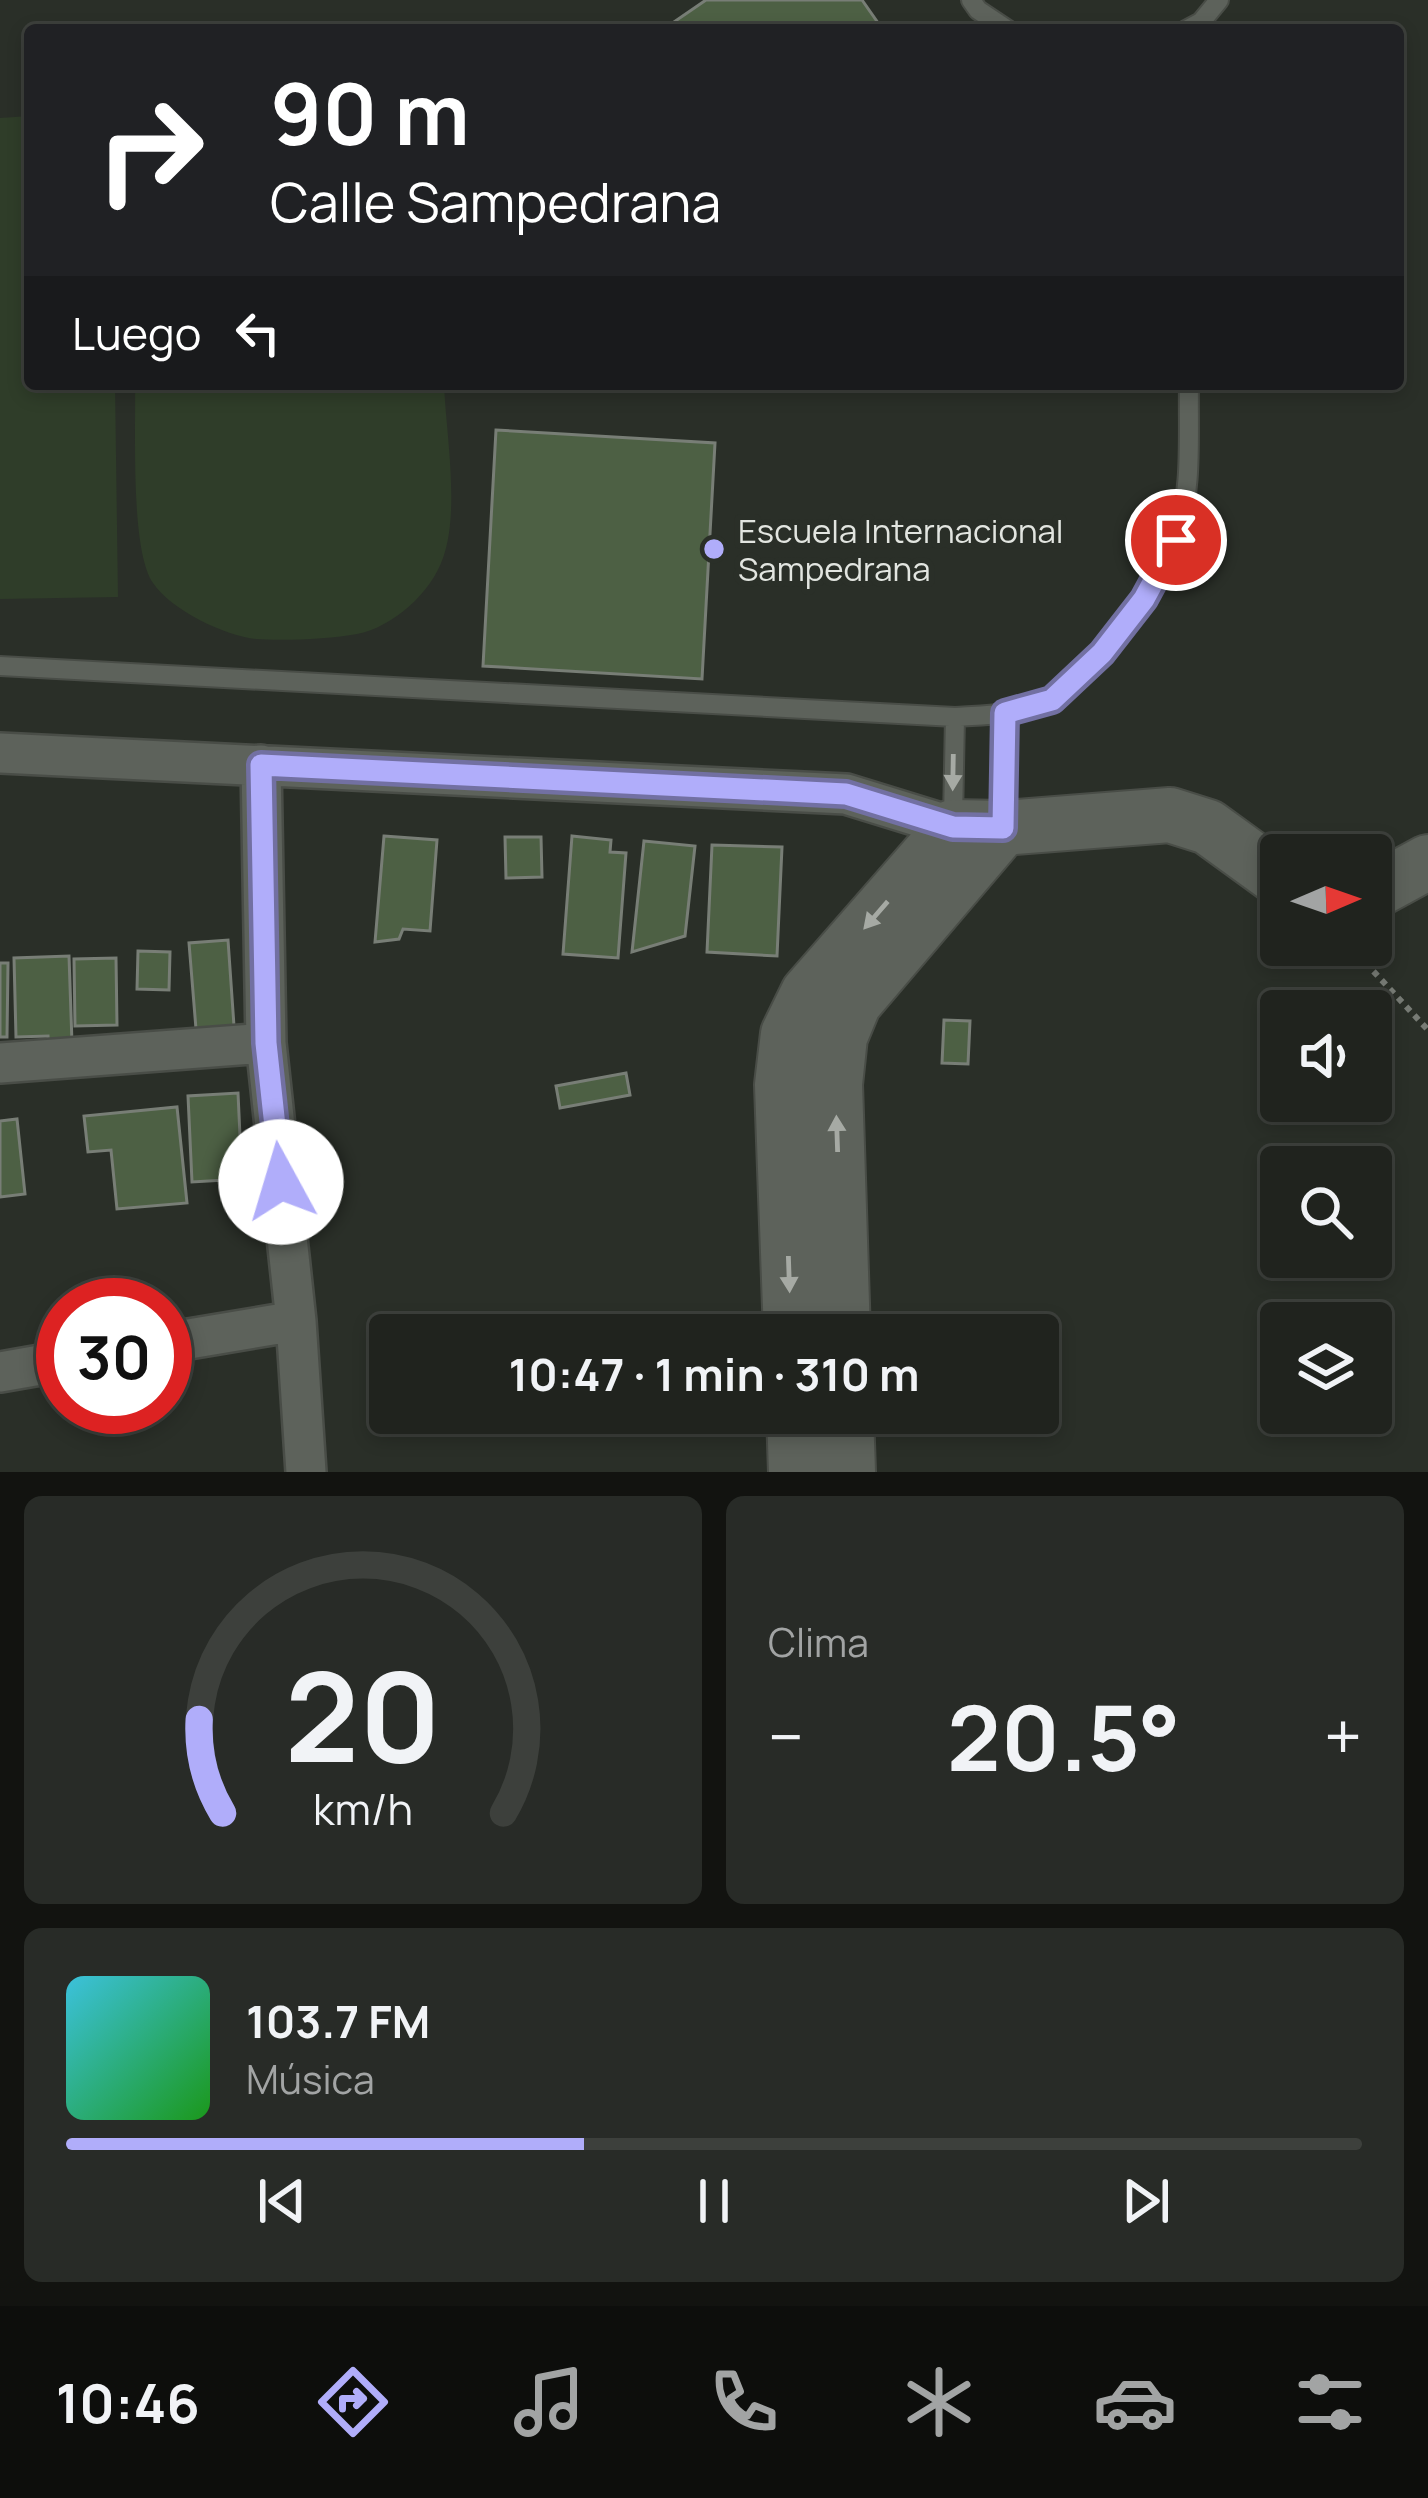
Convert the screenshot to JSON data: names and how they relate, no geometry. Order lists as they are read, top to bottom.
{
  "places": ["Escuela Internacional Sampedrana"],
  "north": "right",
  "page": {
    "turn": ["90 m", "Calle Sampedrana"],
    "then": "Luego",
    "limit": "30",
    "trip": "10:47 · 1 min · 310 m",
    "tile": "Clima",
    "heat": ["−", "20.5°", "+"],
    "song": ["103.7 FM", "Música"],
    "tabs": "10:46",
    "gauge": ["20", "km/h"]
  }
}
